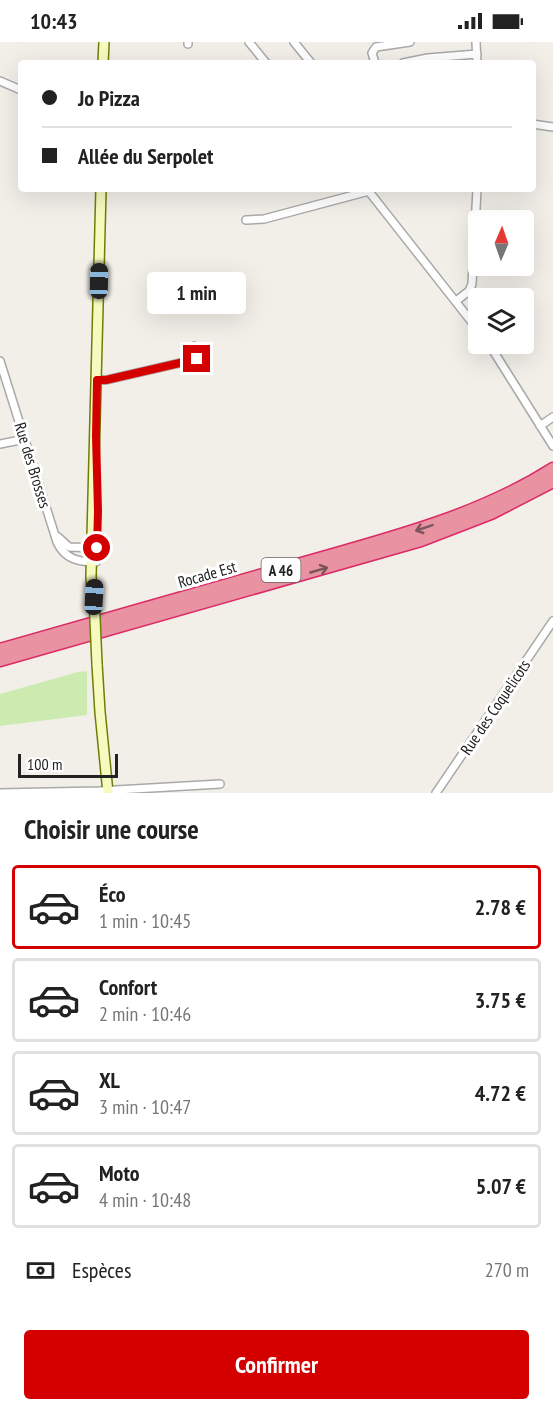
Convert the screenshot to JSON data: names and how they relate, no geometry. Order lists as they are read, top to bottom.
{
  "streets": {
    "highway": ["A 46", "Rocade Est"],
    "street": ["Rue des Brosses", "Rue des Coquelicots"]
  },
  "scale_bar": "100 m",
  "north": "top",
  "page": {
    "status": "10:43",
    "banner": ["Jo Pizza", "Allée du Serpolet"],
    "bubble": "1 min",
    "scale": "100 m",
    "heading": "Choisir une course",
    "list": [
      {
        "name": "Éco",
        "note": "1 min · 10:45",
        "value": "2.78 €"
      },
      {
        "name": "Confort",
        "note": "2 min · 10:46",
        "value": "3.75 €"
      },
      {
        "name": "XL",
        "note": "3 min · 10:47",
        "value": "4.72 €"
      },
      {
        "name": "Moto",
        "note": "4 min · 10:48",
        "value": "5.07 €"
      }
    ],
    "pay": ["Espèces", "270 m"],
    "buttons": "Confirmer"
  }
}
